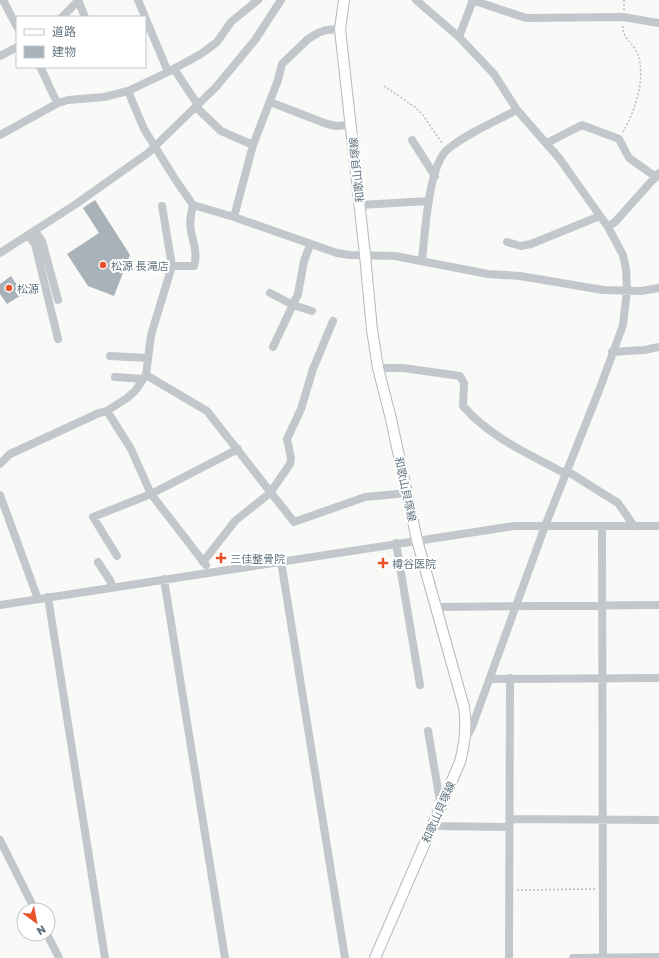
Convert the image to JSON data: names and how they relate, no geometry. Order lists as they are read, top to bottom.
{
  "streets": {
    "main road": ["和歌山貝塚線"]
  },
  "places": {
    "other": ["松源 長滝店", "松源"],
    "health": ["三佳整骨院", "樽谷医院"]
  },
  "legend": ["道路", "建物"],
  "north": "bottom right"
}
